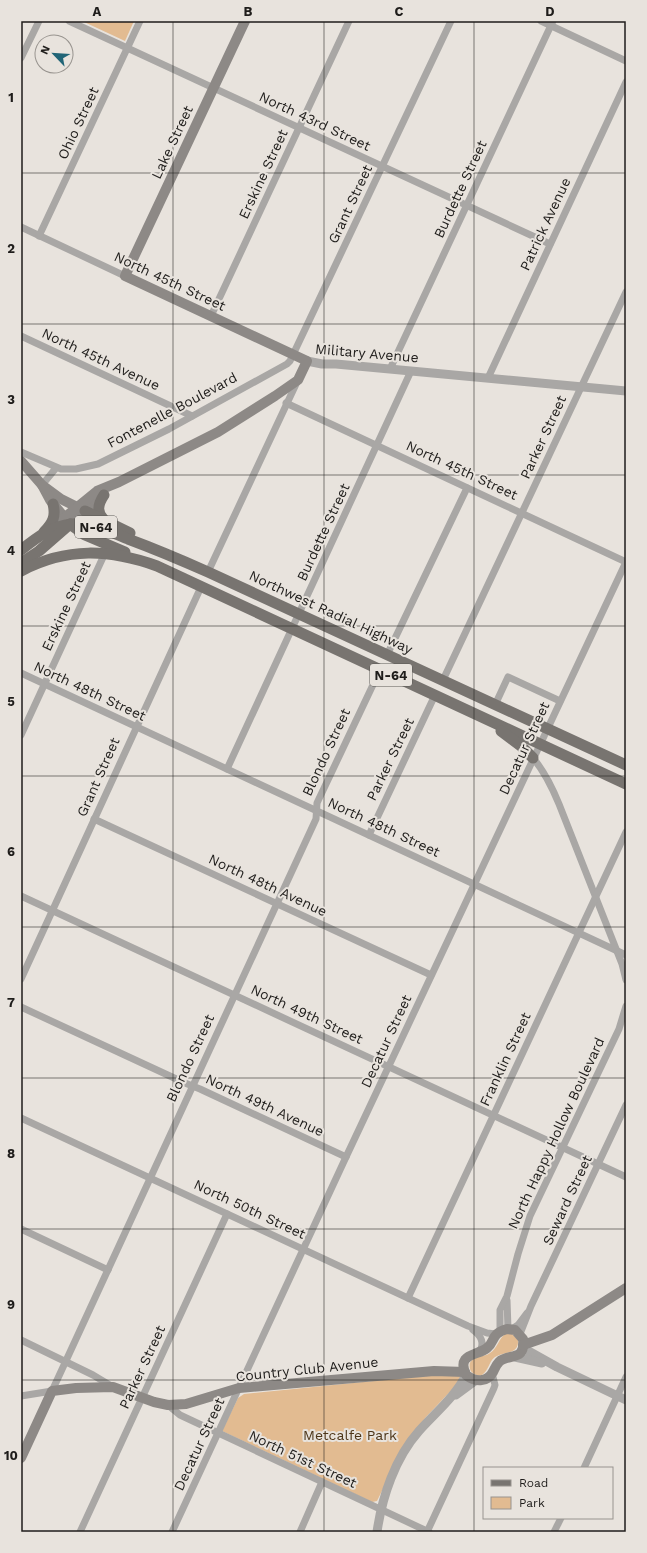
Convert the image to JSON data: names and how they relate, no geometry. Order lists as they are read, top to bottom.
{
  "streets": {
    "main road": [
      "Lake Street",
      "North 45th Street",
      "Military Avenue",
      "N-64",
      "Northwest Radial Highway",
      "Blondo Street",
      "Country Club Avenue"
    ],
    "street": [
      "North 43rd Street",
      "Ohio Street",
      "Erskine Street",
      "Burdette Street",
      "Grant Street",
      "Patrick Avenue",
      "North 45th Avenue",
      "Fontenelle Boulevard",
      "Parker Street",
      "North 48th Street",
      "Decatur Street",
      "North 48th Avenue",
      "North 49th Street",
      "Franklin Street",
      "North 49th Avenue",
      "North Happy Hollow Boulevard",
      "Seward Street",
      "North 50th Street",
      "North 51st Street"
    ]
  },
  "crossings": [
    ["North 43rd Street", "Ohio Street"],
    ["North 43rd Street", "Lake Street"],
    ["North 43rd Street", "Erskine Street"],
    ["North 43rd Street", "Burdette Street"],
    ["North 43rd Street", "Grant Street"],
    ["North 43rd Street", "Patrick Avenue"],
    ["Ohio Street", "North 45th Street"],
    ["Lake Street", "North 45th Street"],
    ["Erskine Street", "North 45th Street"],
    ["Erskine Street", "N-64"],
    ["Erskine Street", "North 48th Street"],
    ["Burdette Street", "North 45th Street"],
    ["Burdette Street", "Military Avenue"],
    ["Burdette Street", "N-64"],
    ["Burdette Street", "Northwest Radial Highway"],
    ["Burdette Street", "North 48th Street"],
    ["Grant Street", "North 45th Street"],
    ["Grant Street", "Fontenelle Boulevard"],
    ["Grant Street", "N-64"],
    ["Grant Street", "North 48th Street"],
    ["Grant Street", "North 48th Avenue"],
    ["Grant Street", "North 49th Street"],
    ["Patrick Avenue", "Military Avenue"],
    ["North 45th Street", "Military Avenue"],
    ["North 45th Street", "Fontenelle Boulevard"],
    ["North 45th Street", "Parker Street"],
    ["North 45th Street", "Decatur Street"],
    ["Military Avenue", "Parker Street"],
    ["Military Avenue", "Northwest Radial Highway"],
    ["North 45th Avenue", "Fontenelle Boulevard"],
    ["Parker Street", "N-64"],
    ["Parker Street", "Northwest Radial Highway"],
    ["Parker Street", "North 48th Street"],
    ["Parker Street", "North 50th Street"],
    ["Parker Street", "Country Club Avenue"],
    ["N-64", "Decatur Street"],
    ["N-64", "Blondo Street"],
    ["Northwest Radial Highway", "Decatur Street"],
    ["North 48th Street", "Decatur Street"],
    ["North 48th Street", "Blondo Street"],
    ["North 48th Street", "Franklin Street"],
    ["Decatur Street", "North 48th Avenue"],
    ["Decatur Street", "North 49th Street"],
    ["Decatur Street", "North 49th Avenue"],
    ["Decatur Street", "North 50th Street"],
    ["Decatur Street", "Country Club Avenue"],
    ["Decatur Street", "North 51st Street"],
    ["Blondo Street", "North 48th Avenue"],
    ["Blondo Street", "North 49th Street"],
    ["Blondo Street", "North 49th Avenue"],
    ["Blondo Street", "North 50th Street"],
    ["Blondo Street", "Country Club Avenue"],
    ["North 49th Street", "Franklin Street"],
    ["North 49th Street", "North Happy Hollow Boulevard"],
    ["North 49th Street", "Seward Street"],
    ["Franklin Street", "North 50th Street"],
    ["North Happy Hollow Boulevard", "Seward Street"],
    ["North Happy Hollow Boulevard", "North 50th Street"],
    ["North Happy Hollow Boulevard", "Country Club Avenue"],
    ["Seward Street", "North 50th Street"],
    ["Seward Street", "Country Club Avenue"],
    ["North 50th Street", "Country Club Avenue"],
    ["Country Club Avenue", "North 51st Street"]
  ],
  "parks": ["Metcalfe Park"],
  "legend": ["Road", "Park"],
  "north": "top left",
  "grid": {
    "columns": [
      "A",
      "B",
      "C",
      "D"
    ],
    "rows": [
      "1",
      "2",
      "3",
      "4",
      "5",
      "6",
      "7",
      "8",
      "9",
      "10"
    ]
  }
}
